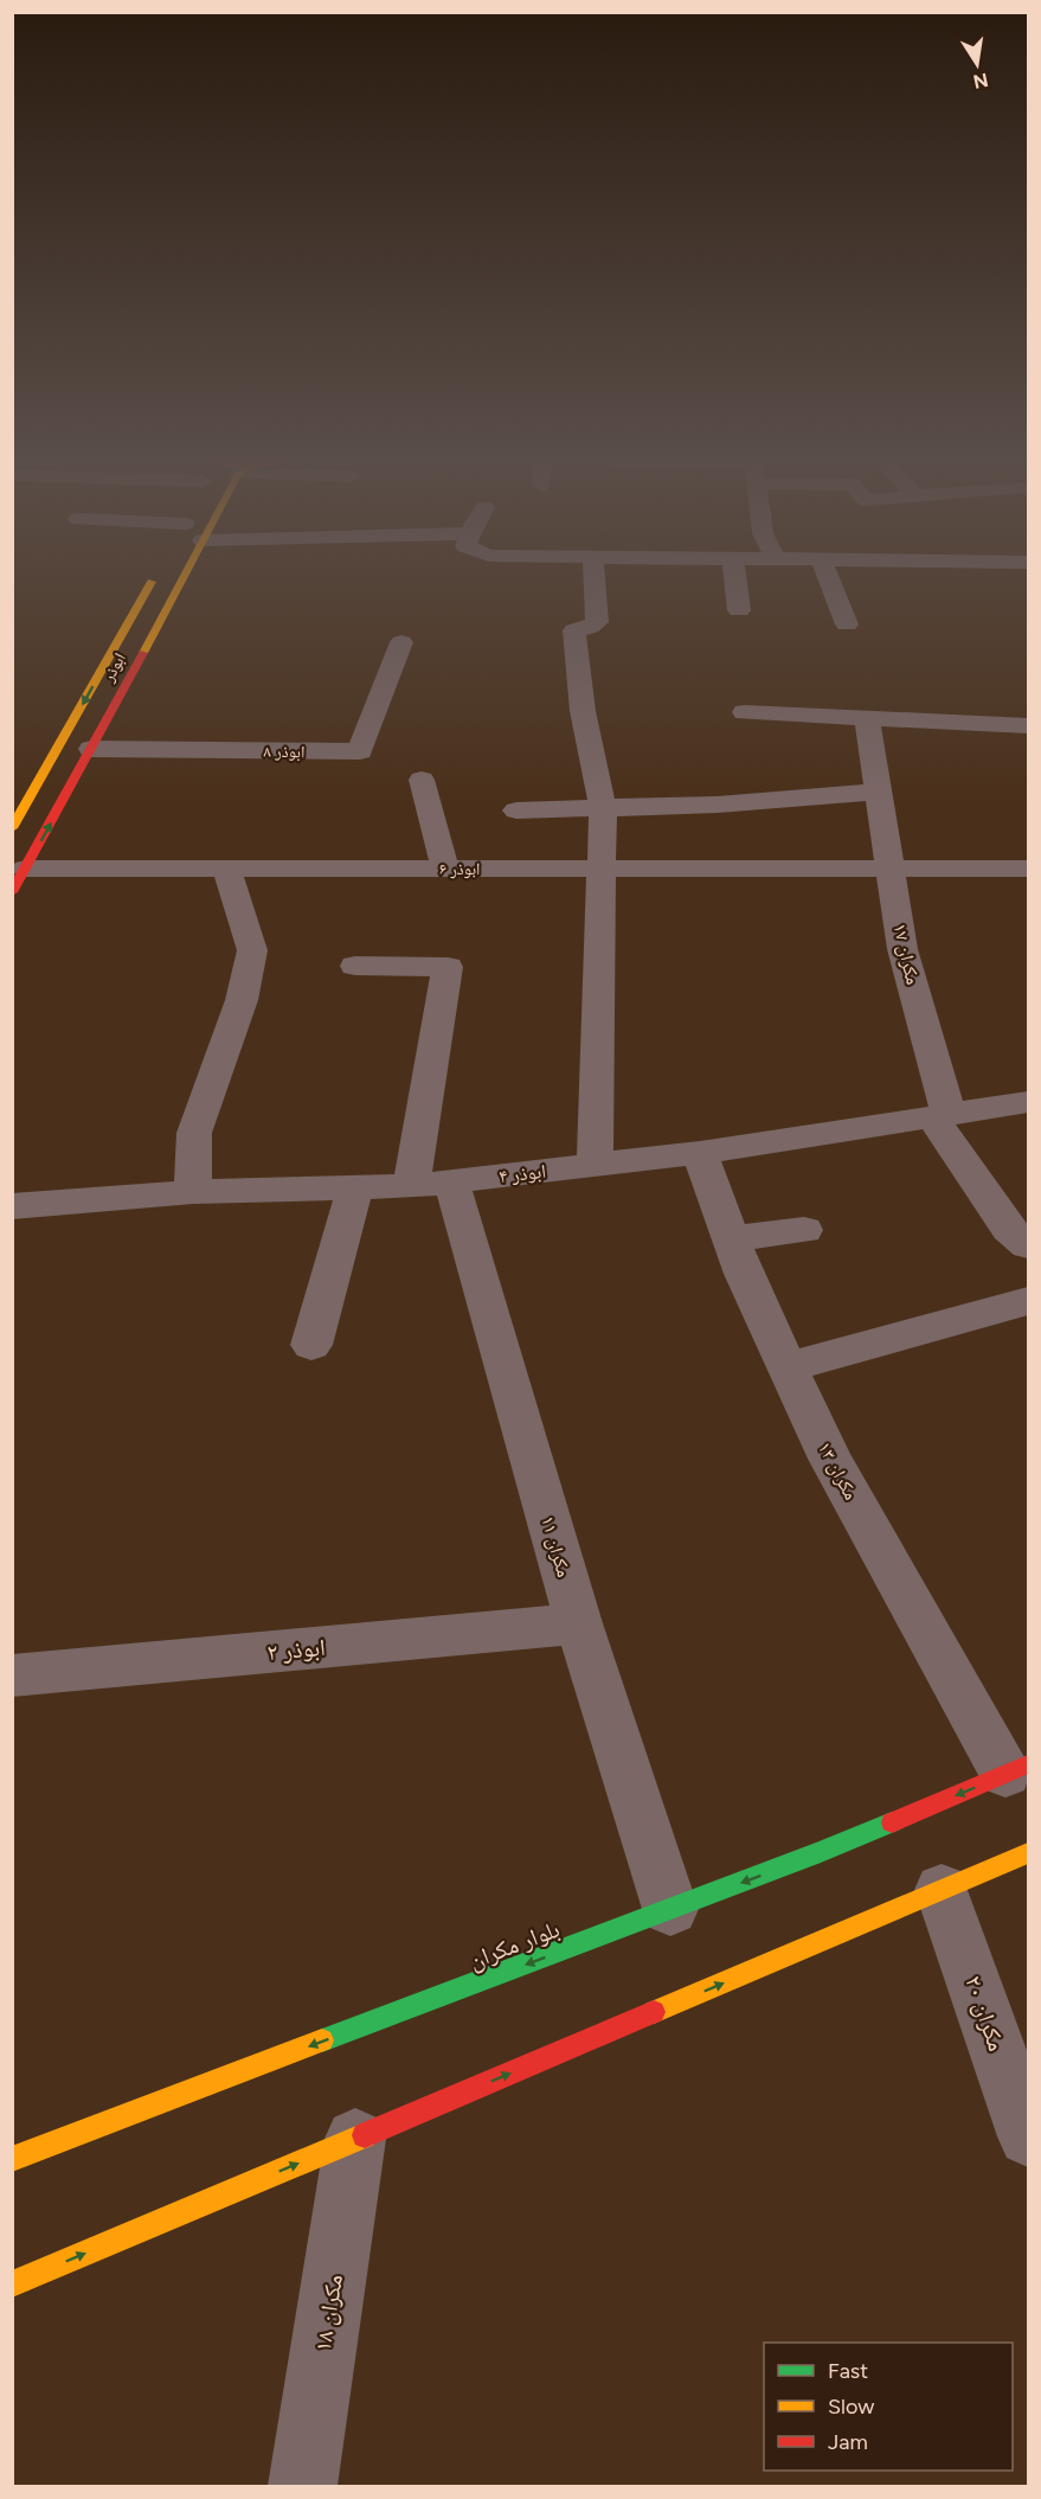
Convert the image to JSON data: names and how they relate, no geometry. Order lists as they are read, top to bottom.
{
  "streets": {
    "main road": ["ابوذر", "بلوار مکران"],
    "street": [
      "ابوذر ۸",
      "ابوذر ۶",
      "مکران ۱۷",
      "ابوذر ۴",
      "مکران ۱۳",
      "مکران ۱۱",
      "ابوذر ۲",
      "مکران ۲۰",
      "مکران ۱۸"
    ]
  },
  "crossings": [
    ["ابوذر", "ابوذر ۸"],
    ["ابوذر", "ابوذر ۶"],
    ["ابوذر ۶", "مکران ۱۷"],
    ["مکران ۱۷", "ابوذر ۴"],
    ["ابوذر ۴", "مکران ۱۳"],
    ["ابوذر ۴", "مکران ۱۱"],
    ["مکران ۱۳", "بلوار مکران"],
    ["مکران ۱۱", "ابوذر ۲"],
    ["مکران ۱۱", "بلوار مکران"]
  ],
  "legend": ["Fast", "Slow", "Jam"],
  "north": "bottom"
}
